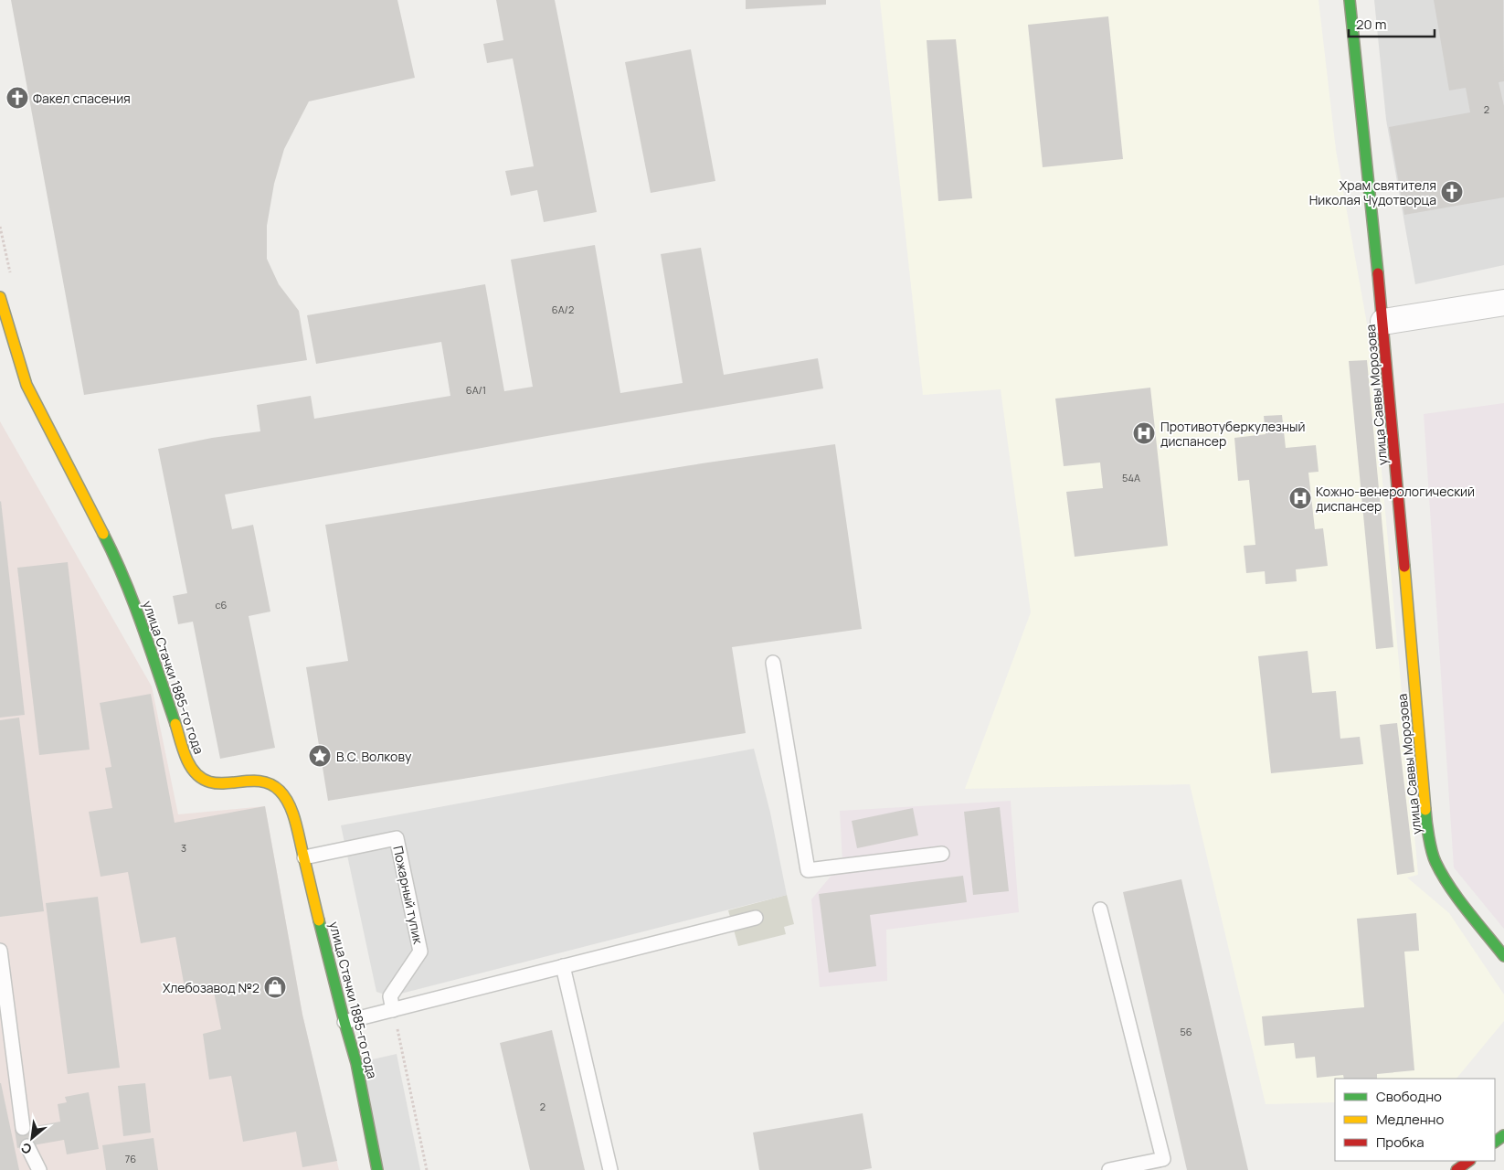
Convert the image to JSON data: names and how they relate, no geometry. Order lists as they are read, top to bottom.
{
  "streets": {
    "street": ["улица Саввы Морозова", "улица Стачки 1885-го года"],
    "lane": ["Пожарный тупик"]
  },
  "crossings": [
    ["улица Стачки 1885-го года", "Пожарный тупик"]
  ],
  "places": {
    "church": ["Факел спасения", "Храм святителя Николая Чудотворца"],
    "hospital": ["Противотуберкулезный диспансер", "Кожно-венерологический диспансер"],
    "place": ["В.С. Волкову"],
    "shop": ["Хлебозавод №2"]
  },
  "house_numbers": [
    "2",
    "6А/2",
    "6А/1",
    "54А",
    "с6",
    "3",
    "56",
    "2",
    "76"
  ],
  "legend": ["Свободно", "Медленно", "Пробка"],
  "scale_bar": "20 m",
  "north": "bottom left"
}
